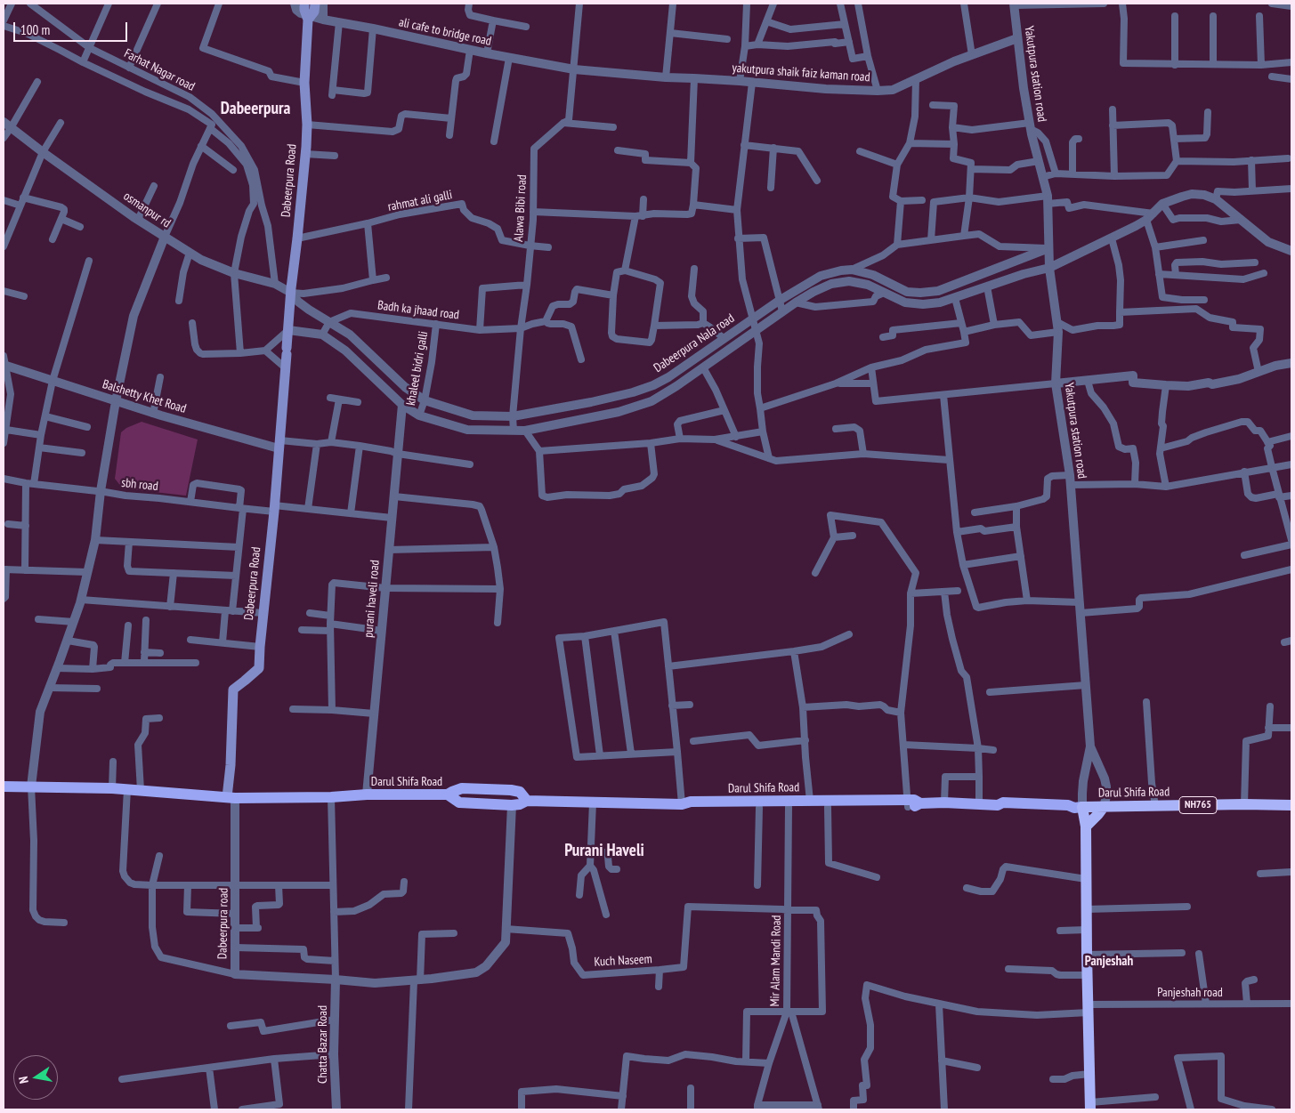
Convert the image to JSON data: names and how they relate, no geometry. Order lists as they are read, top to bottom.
{
  "streets": {
    "highway": ["Darul Shifa Road", "NH765"],
    "main road": ["Dabeerpura Road"],
    "street": [
      "ali cafe to bridge road",
      "Farhat Nagar road",
      "yakutpura shaik faiz kaman road",
      "Yakutpura station road",
      "rahmat ali galli",
      "Alawa Bibi road",
      "osmanpur rd",
      "Badh ka jhaad road",
      "Dabeerpura Nala road",
      "khaleel bidri galli",
      "Balshetty Khet Road",
      "sbh road",
      "purani haveli road",
      "Dabeerpura road",
      "Kuch Naseem",
      "Mir Alam Mandi Road",
      "Panjeshah road",
      "Chatta Bazar Road"
    ]
  },
  "crossings": [
    ["ali cafe to bridge road", "yakutpura shaik faiz kaman road"],
    ["ali cafe to bridge road", "Dabeerpura Road"],
    ["ali cafe to bridge road", "Alawa Bibi road"],
    ["Farhat Nagar road", "osmanpur rd"],
    ["yakutpura shaik faiz kaman road", "Yakutpura station road"],
    ["yakutpura shaik faiz kaman road", "Alawa Bibi road"],
    ["Yakutpura station road", "Dabeerpura Nala road"],
    ["Yakutpura station road", "Darul Shifa Road"],
    ["Dabeerpura Road", "rahmat ali galli"],
    ["Dabeerpura Road", "osmanpur rd"],
    ["Dabeerpura Road", "Dabeerpura Nala road"],
    ["Dabeerpura Road", "Balshetty Khet Road"],
    ["Dabeerpura Road", "sbh road"],
    ["Dabeerpura Road", "Darul Shifa Road"],
    ["Dabeerpura Road", "Dabeerpura road"],
    ["rahmat ali galli", "Alawa Bibi road"],
    ["Alawa Bibi road", "Badh ka jhaad road"],
    ["Alawa Bibi road", "Dabeerpura Nala road"],
    ["osmanpur rd", "Dabeerpura Nala road"],
    ["Badh ka jhaad road", "Dabeerpura Nala road"],
    ["Badh ka jhaad road", "khaleel bidri galli"],
    ["Dabeerpura Nala road", "khaleel bidri galli"],
    ["Dabeerpura Nala road", "purani haveli road"],
    ["sbh road", "purani haveli road"],
    ["purani haveli road", "Darul Shifa Road"],
    ["Darul Shifa Road", "Dabeerpura road"],
    ["Dabeerpura road", "Kuch Naseem"],
    ["Dabeerpura road", "Chatta Bazar Road"],
    ["Kuch Naseem", "Mir Alam Mandi Road"]
  ],
  "districts": ["Dabeerpura", "Purani Haveli", "Panjeshah"],
  "scale_bar": "100 m",
  "north": "left"
}
